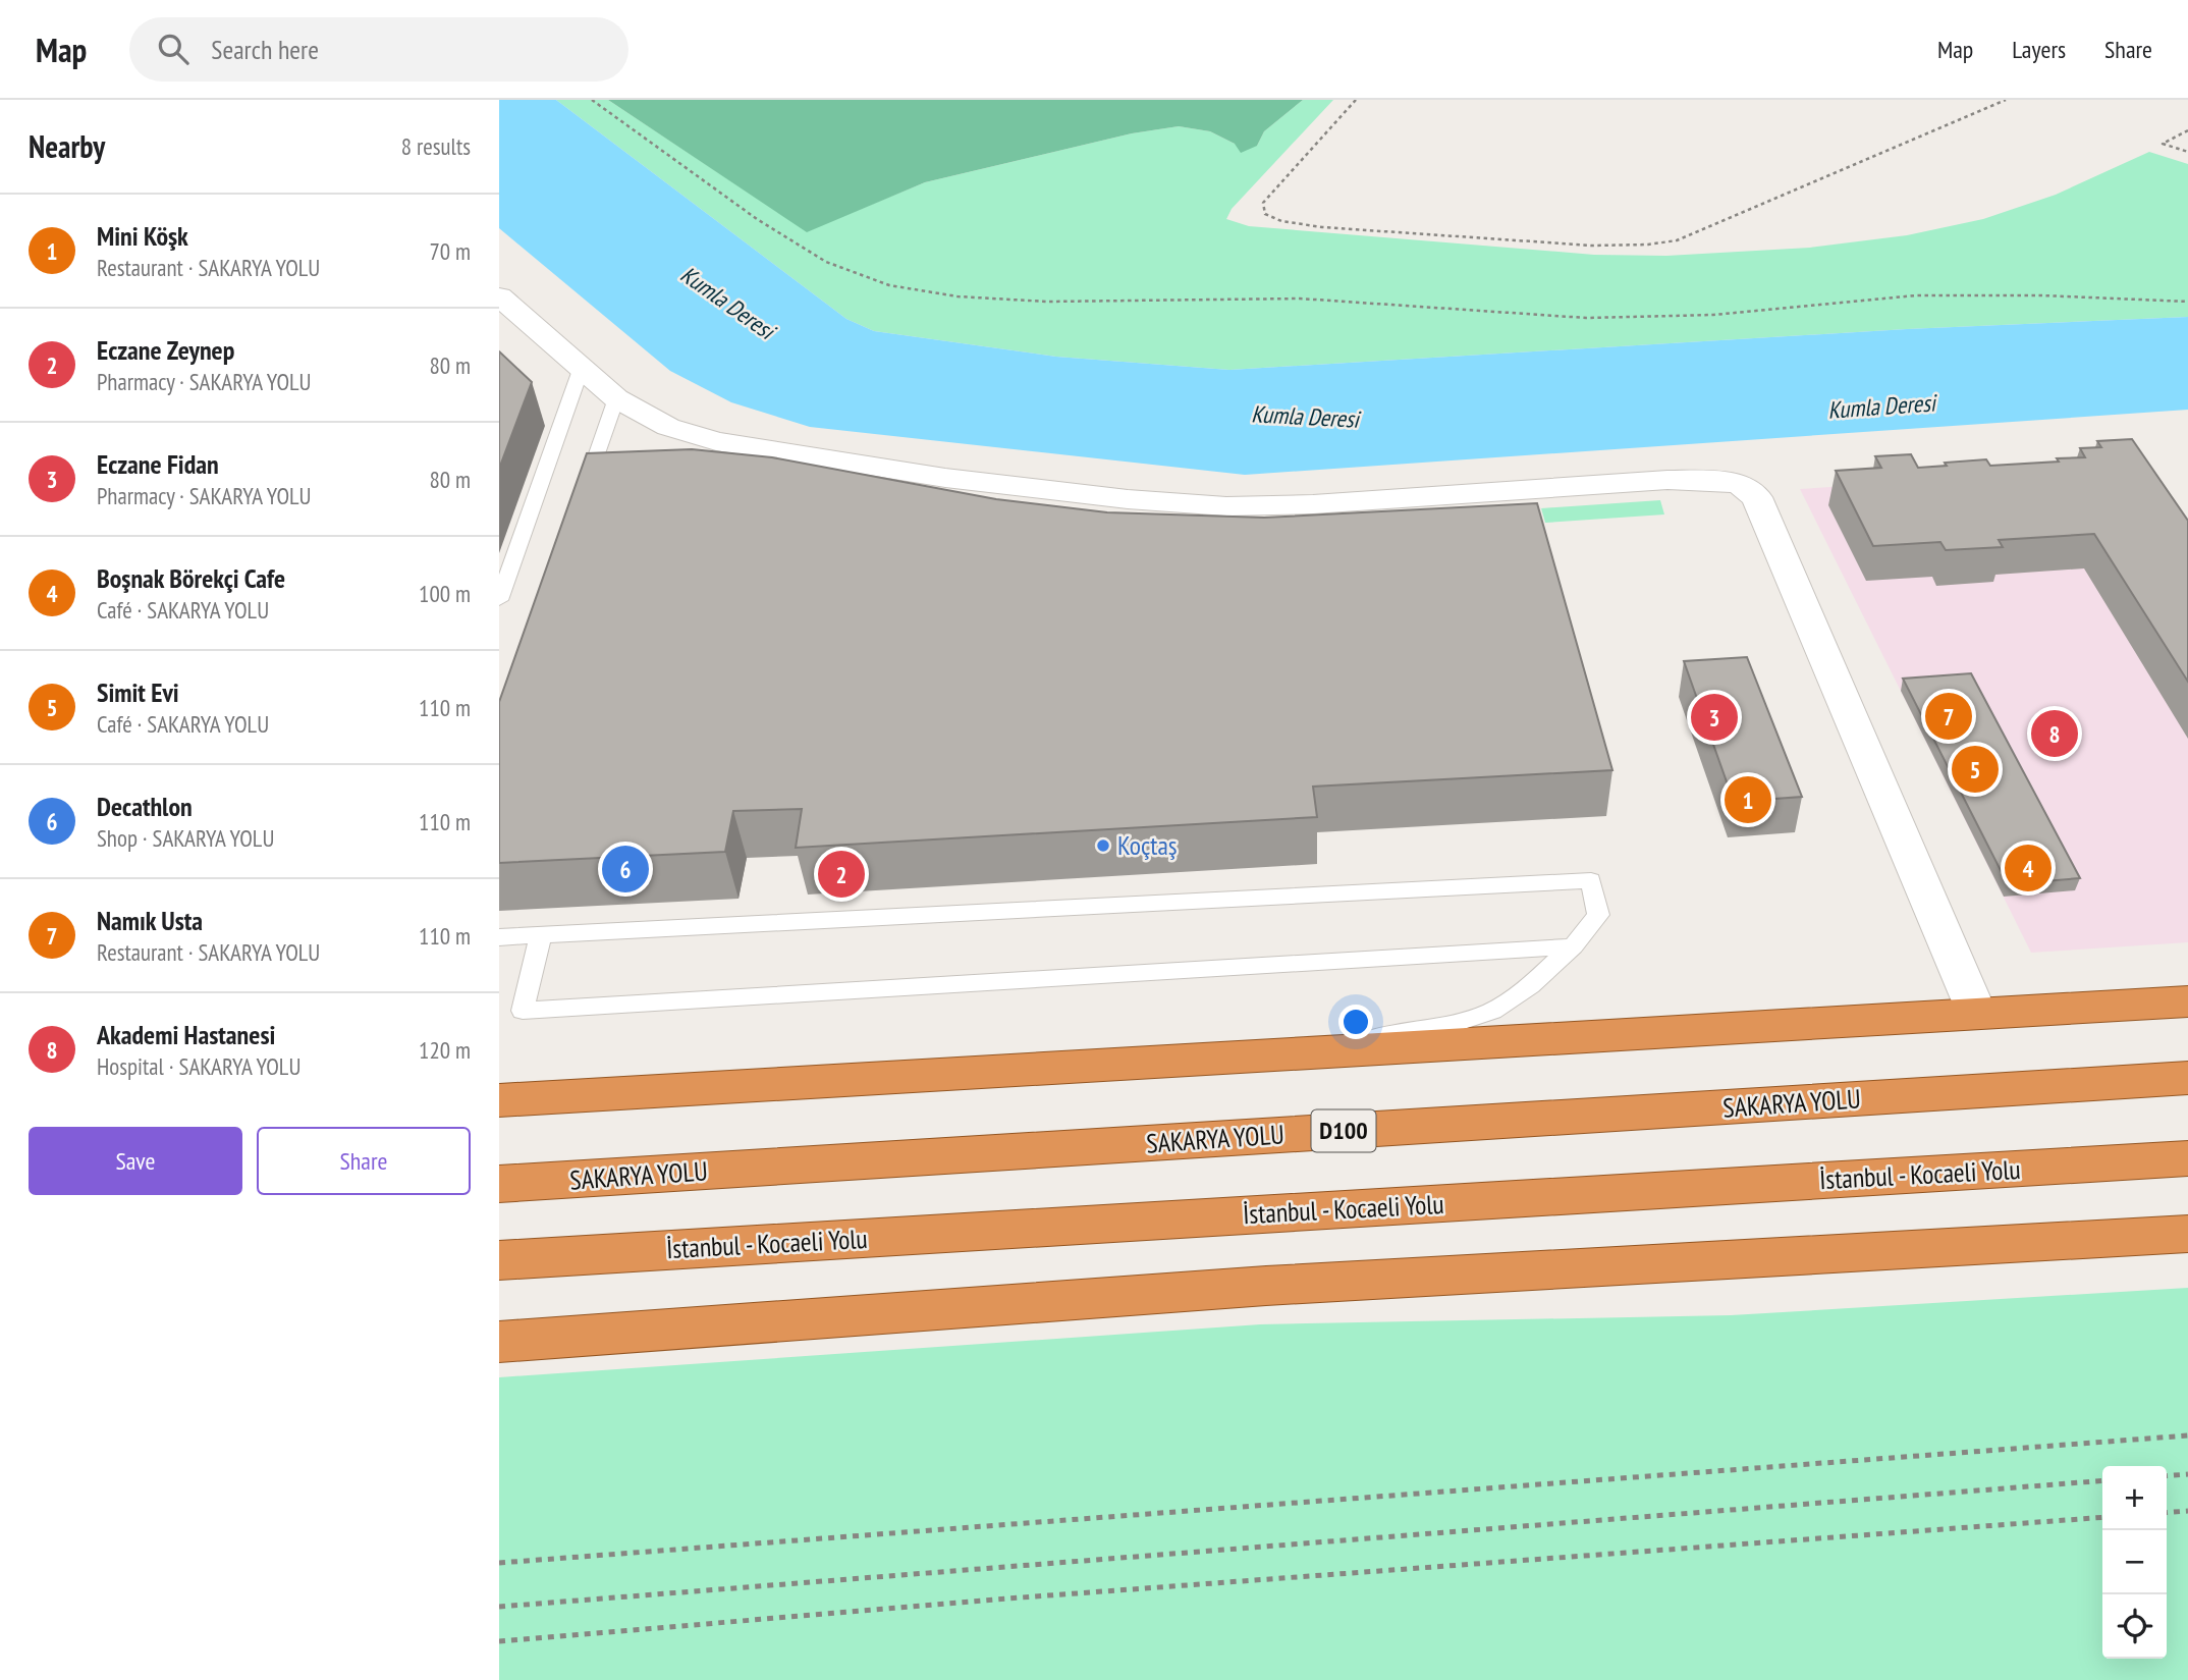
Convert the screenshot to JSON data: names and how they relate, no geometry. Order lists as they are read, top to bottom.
{
  "streets": {
    "highway": ["SAKARYA YOLU", "D100", "İstanbul - Kocaeli Yolu"]
  },
  "water": ["Kumla Deresi"],
  "places": ["Koçtaş"],
  "page": {
    "header": "Map",
    "search": "Search here",
    "nav": ["Map", "Layers", "Share"],
    "heading": ["Nearby", "8 results"],
    "list": [
      {
        "mark": "1",
        "name": "Mini Köşk",
        "note": "Restaurant · SAKARYA YOLU",
        "value": "70 m"
      },
      {
        "mark": "2",
        "name": "Eczane Zeynep",
        "note": "Pharmacy · SAKARYA YOLU",
        "value": "80 m"
      },
      {
        "mark": "3",
        "name": "Eczane Fidan",
        "note": "Pharmacy · SAKARYA YOLU",
        "value": "80 m"
      },
      {
        "mark": "4",
        "name": "Boşnak Börekçi Cafe",
        "note": "Café · SAKARYA YOLU",
        "value": "100 m"
      },
      {
        "mark": "5",
        "name": "Simit Evi",
        "note": "Café · SAKARYA YOLU",
        "value": "110 m"
      },
      {
        "mark": "6",
        "name": "Decathlon",
        "note": "Shop · SAKARYA YOLU",
        "value": "110 m"
      },
      {
        "mark": "7",
        "name": "Namık Usta",
        "note": "Restaurant · SAKARYA YOLU",
        "value": "110 m"
      },
      {
        "mark": "8",
        "name": "Akademi Hastanesi",
        "note": "Hospital · SAKARYA YOLU",
        "value": "120 m"
      }
    ],
    "pins": [
      "7",
      "3",
      "8",
      "5",
      "1",
      "4",
      "6",
      "2"
    ],
    "buttons": ["Save", "Share"],
    "map_buttons": ["+", "−"]
  }
}
